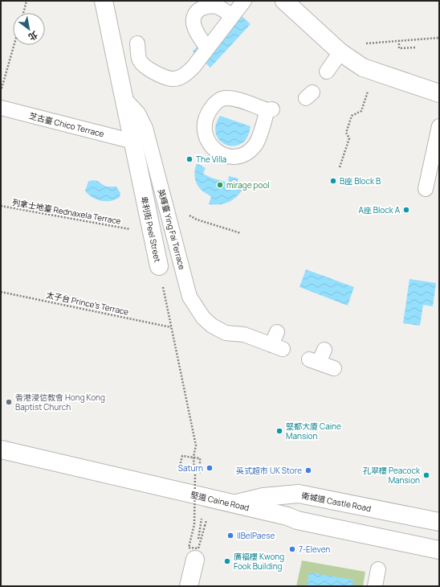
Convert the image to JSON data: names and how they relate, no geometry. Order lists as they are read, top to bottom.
{
  "streets": {
    "street": ["卑利街 Peel Street", "堅道 Caine Road", "衛城道 Castle Road"],
    "lane": ["芝古臺 Chico Terrace", "英輝臺 Ying Fai Terrace"],
    "path": ["列拿士地臺 Rednaxela Terrace", "太子台 Prince's Terrace"]
  },
  "crossings": [
    ["芝古臺 Chico Terrace", "卑利街 Peel Street"],
    ["卑利街 Peel Street", "英輝臺 Ying Fai Terrace"],
    ["卑利街 Peel Street", "太子台 Prince's Terrace"],
    ["堅道 Caine Road", "衛城道 Castle Road"]
  ],
  "places": [
    "The Villa",
    "B座 Block B",
    "mirage pool",
    "A座 Block A",
    "香港浸信教會 Hong Kong Baptist Church",
    "堅都大廈 Caine Mansion",
    "Saturn",
    "英式超市 UK Store",
    "孔翠樓 Peacock Mansion",
    "IlBelPaese",
    "7-Eleven",
    "廣福樓 Kwong Fook Building"
  ],
  "north": "bottom right"
}
